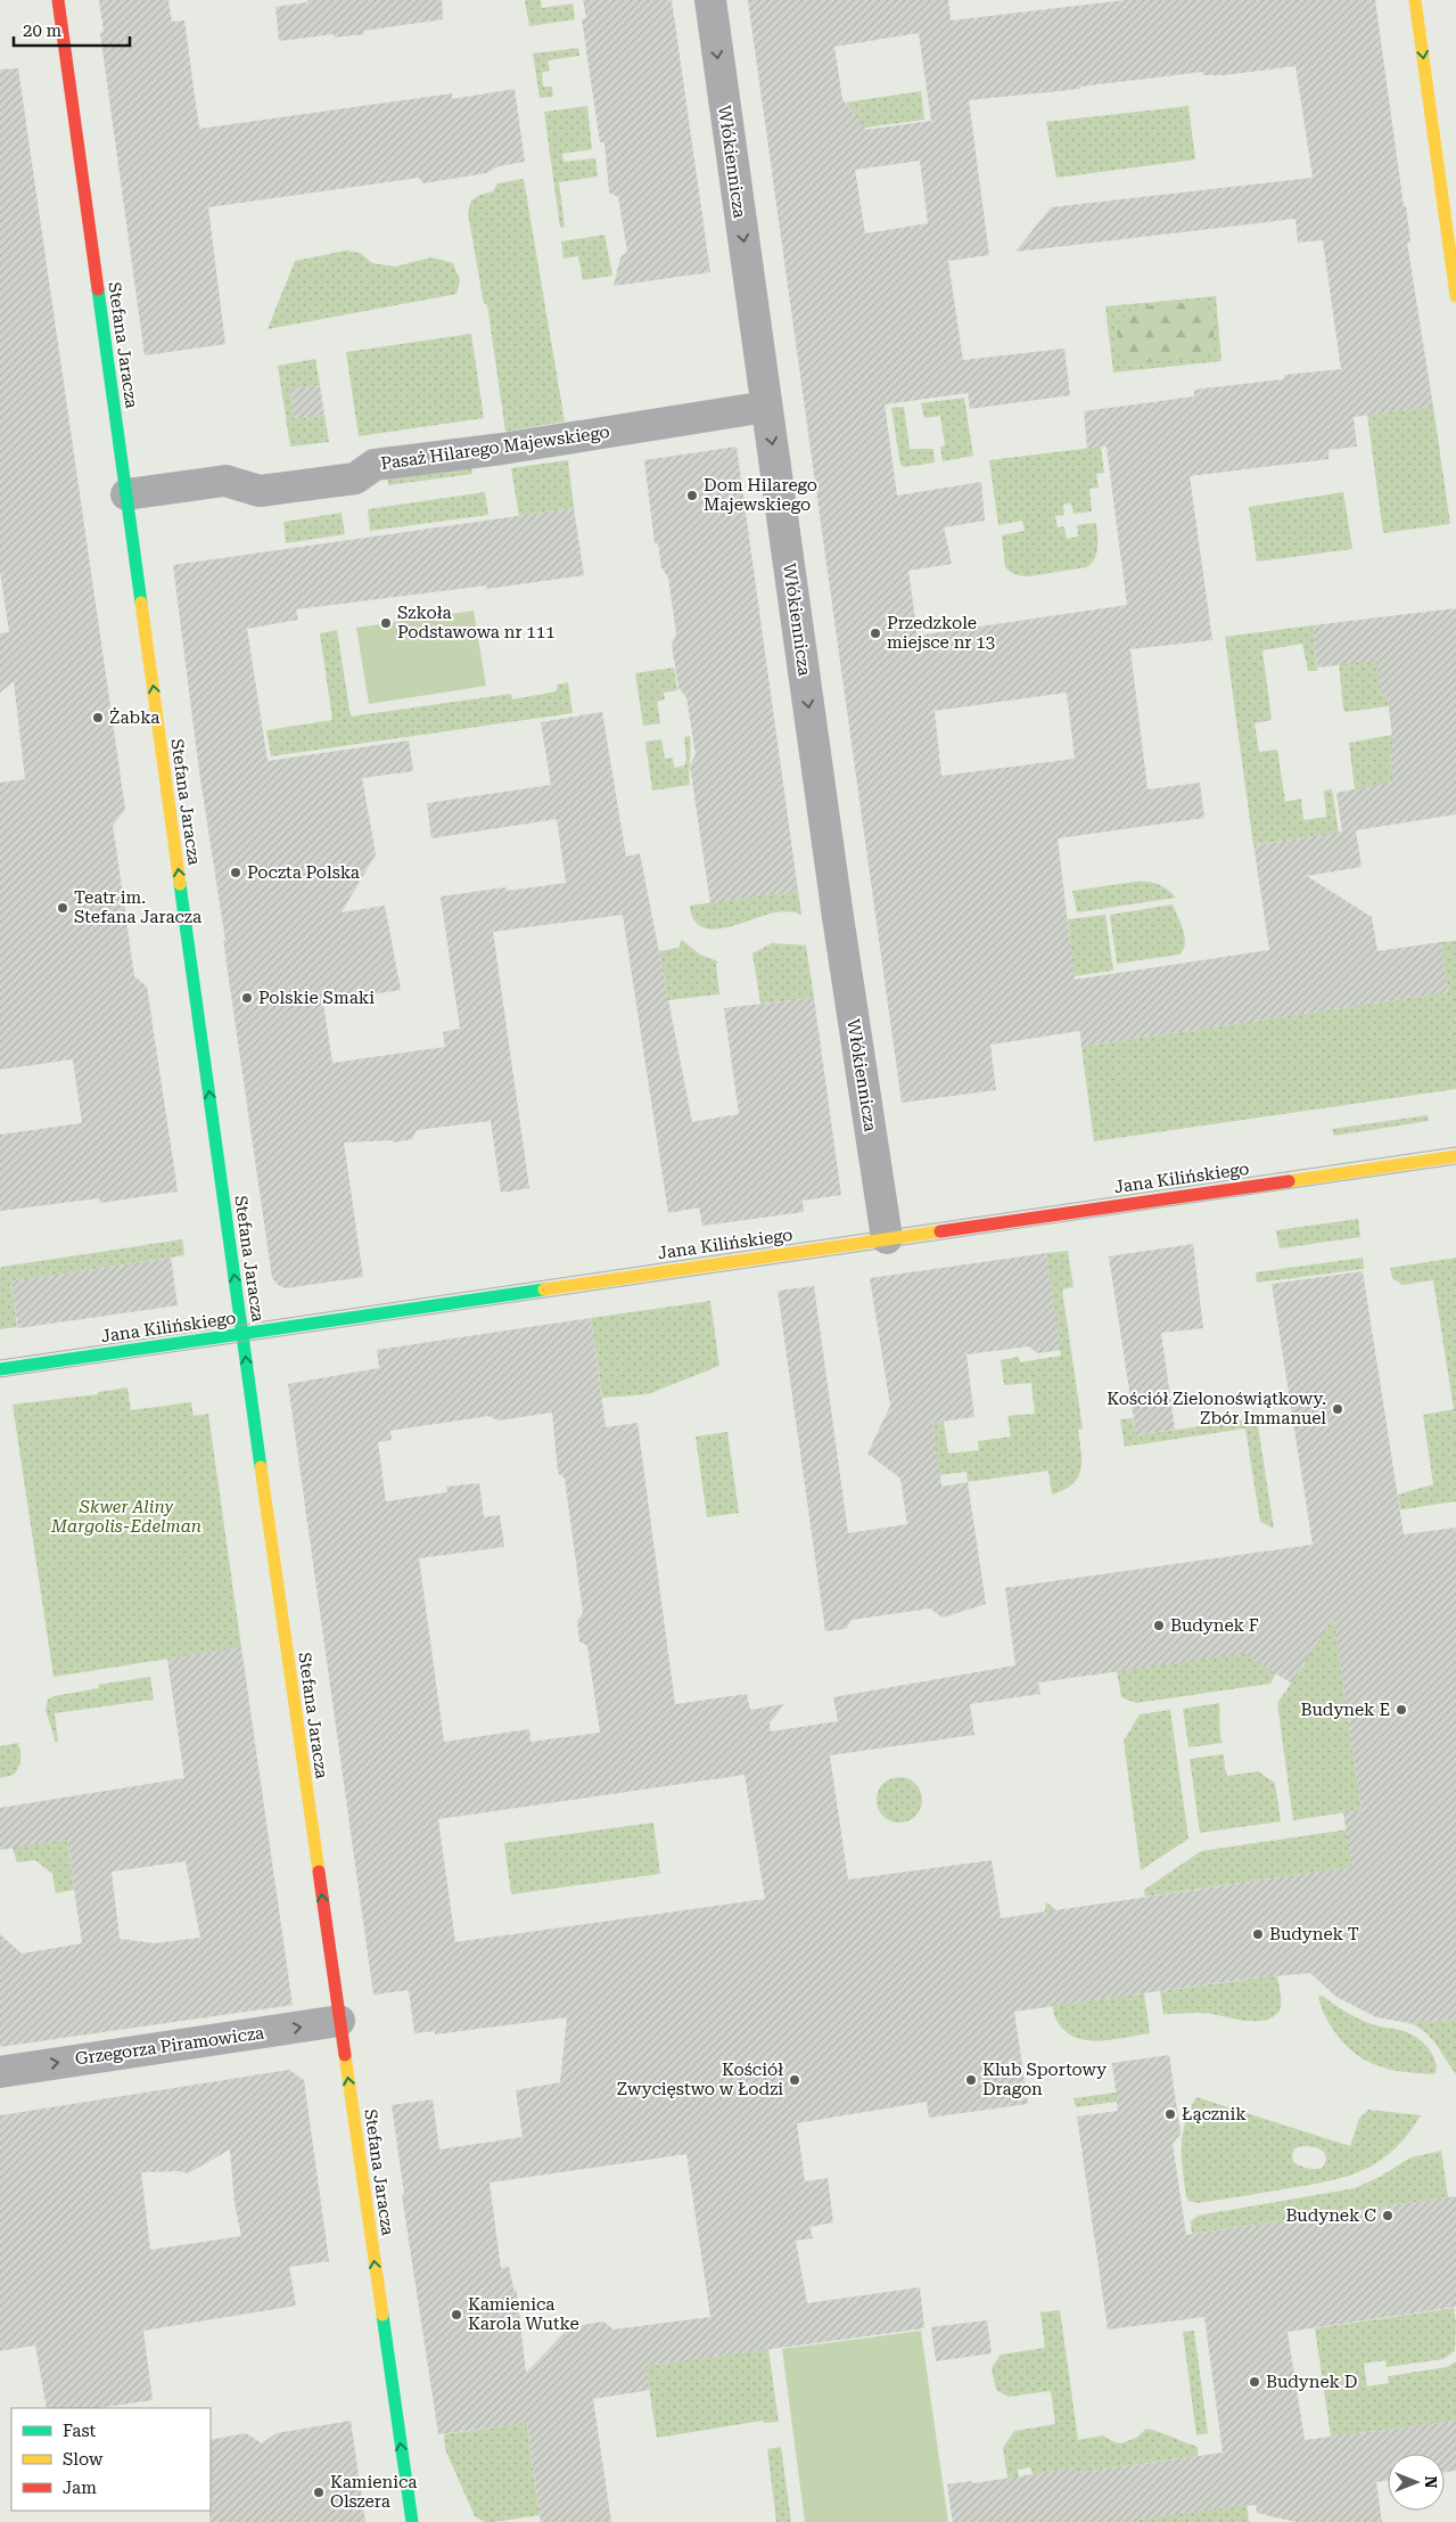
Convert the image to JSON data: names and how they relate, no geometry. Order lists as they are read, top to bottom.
{
  "streets": {
    "street": [
      "Włókiennicza",
      "Stefana Jaracza",
      "Pasaż Hilarego Majewskiego",
      "Jana Kilińskiego",
      "Grzegorza Piramowicza"
    ]
  },
  "crossings": [
    ["Włókiennicza", "Pasaż Hilarego Majewskiego"],
    ["Włókiennicza", "Jana Kilińskiego"],
    ["Stefana Jaracza", "Pasaż Hilarego Majewskiego"],
    ["Stefana Jaracza", "Jana Kilińskiego"],
    ["Stefana Jaracza", "Grzegorza Piramowicza"]
  ],
  "one_way": ["Włókiennicza", "Stefana Jaracza", "Grzegorza Piramowicza"],
  "parks": ["Skwer Aliny Margolis-Edelman"],
  "places": [
    "Dom Hilarego Majewskiego",
    "Szkoła Podstawowa nr 111",
    "Przedzkole miejsce nr 13",
    "Żabka",
    "Poczta Polska",
    "Teatr im. Stefana Jaracza",
    "Polskie Smaki",
    "Kościół Zielonoświątkowy. Zbór Immanuel",
    "Budynek F",
    "Budynek E",
    "Budynek T",
    "Kościół Zwycięstwo w Łodzi",
    "Klub Sportowy Dragon",
    "Łącznik",
    "Budynek C",
    "Kamienica Karola Wutke",
    "Budynek D",
    "Kamienica Olszera"
  ],
  "legend": ["Fast", "Slow", "Jam"],
  "scale_bar": "20 m",
  "north": "right"
}
